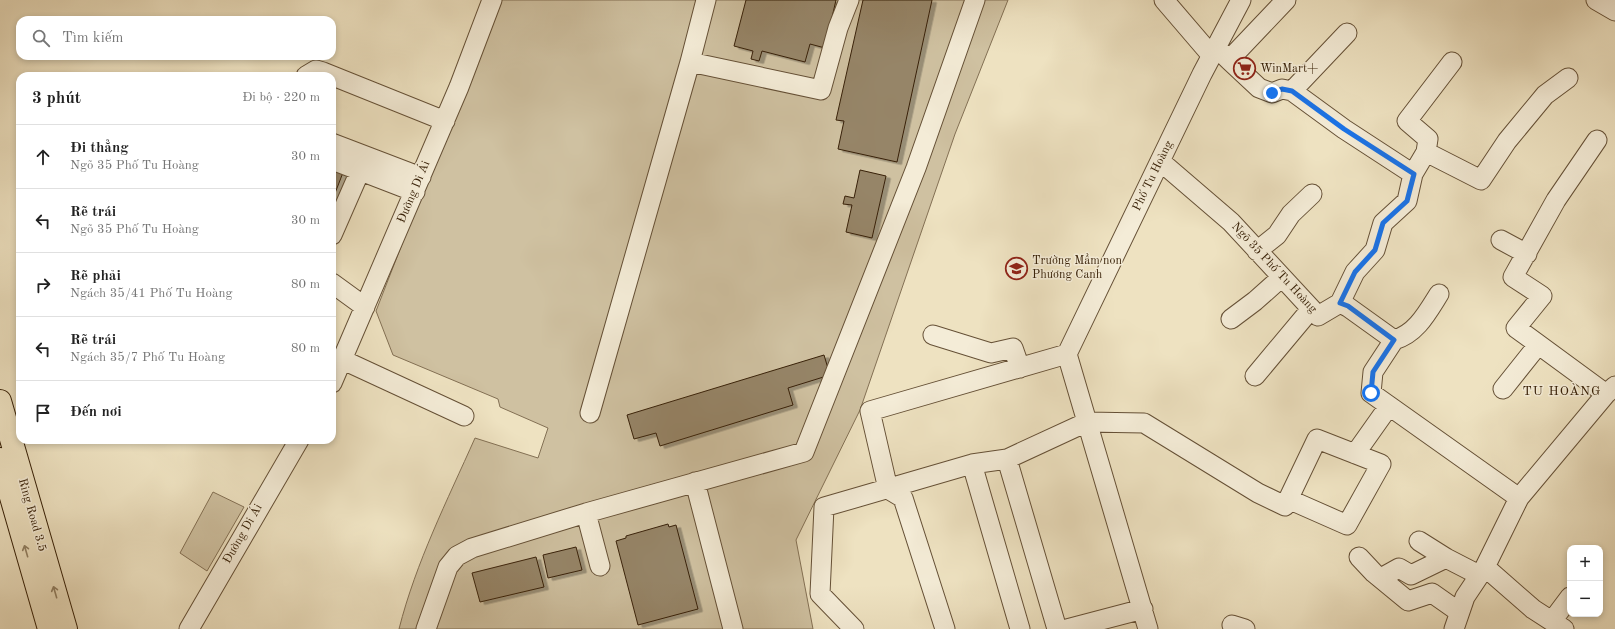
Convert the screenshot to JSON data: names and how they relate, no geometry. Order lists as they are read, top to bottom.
{
  "streets": {
    "main road": ["Ring Road 3.5"],
    "street": ["Phố Tu Hoàng", "Đường Di Ái", "Ngõ 35 Phố Tu Hoàng"]
  },
  "crossings": [
    ["Phố Tu Hoàng", "Ngõ 35 Phố Tu Hoàng"]
  ],
  "districts": ["TU HOÀNG"],
  "places": {
    "supermarket": ["WinMart+"],
    "school or university": ["Trường Mầm non Phương Canh"]
  },
  "page": {
    "search": "Tìm kiếm",
    "heading": ["3 phút", "Đi bộ · 220 m"],
    "list": [
      ["Đi thẳng", "Ngõ 35 Phố Tu Hoàng", "30 m"],
      ["Rẽ trái", "Ngõ 35 Phố Tu Hoàng", "30 m"],
      ["Rẽ phải", "Ngách 35/41 Phố Tu Hoàng", "80 m"],
      ["Rẽ trái", "Ngách 35/7 Phố Tu Hoàng", "80 m"],
      "Đến nơi"
    ],
    "map_buttons": ["+", "−"]
  }
}
